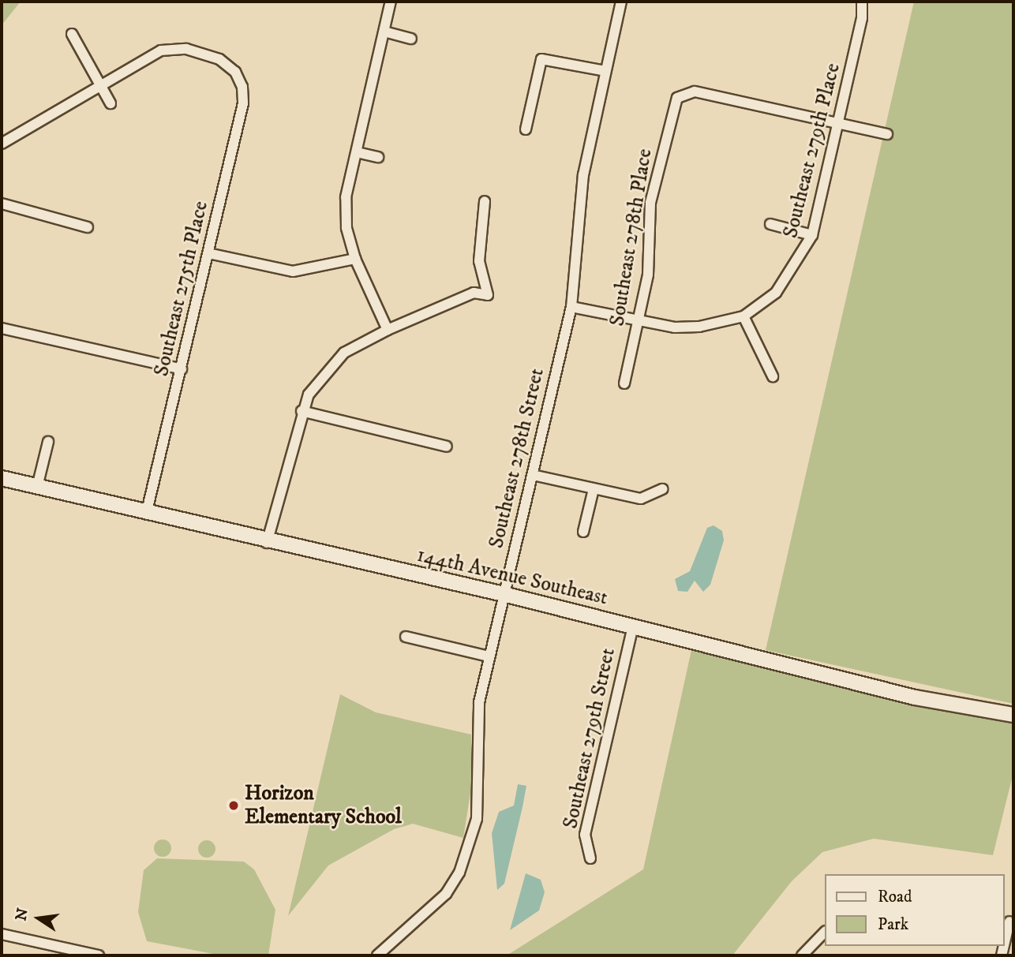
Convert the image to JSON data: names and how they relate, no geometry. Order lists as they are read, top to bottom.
{
  "streets": {
    "street": [
      "Southeast 279th Place",
      "Southeast 278th Place",
      "Southeast 275th Place",
      "Southeast 278th Street",
      "144th Avenue Southeast",
      "Southeast 279th Street"
    ]
  },
  "crossings": [
    ["Southeast 279th Place", "Southeast 278th Place"],
    ["Southeast 275th Place", "144th Avenue Southeast"],
    ["Southeast 278th Street", "144th Avenue Southeast"],
    ["144th Avenue Southeast", "Southeast 279th Street"]
  ],
  "places": ["Horizon Elementary School"],
  "legend": ["Road", "Park"],
  "north": "left"
}
